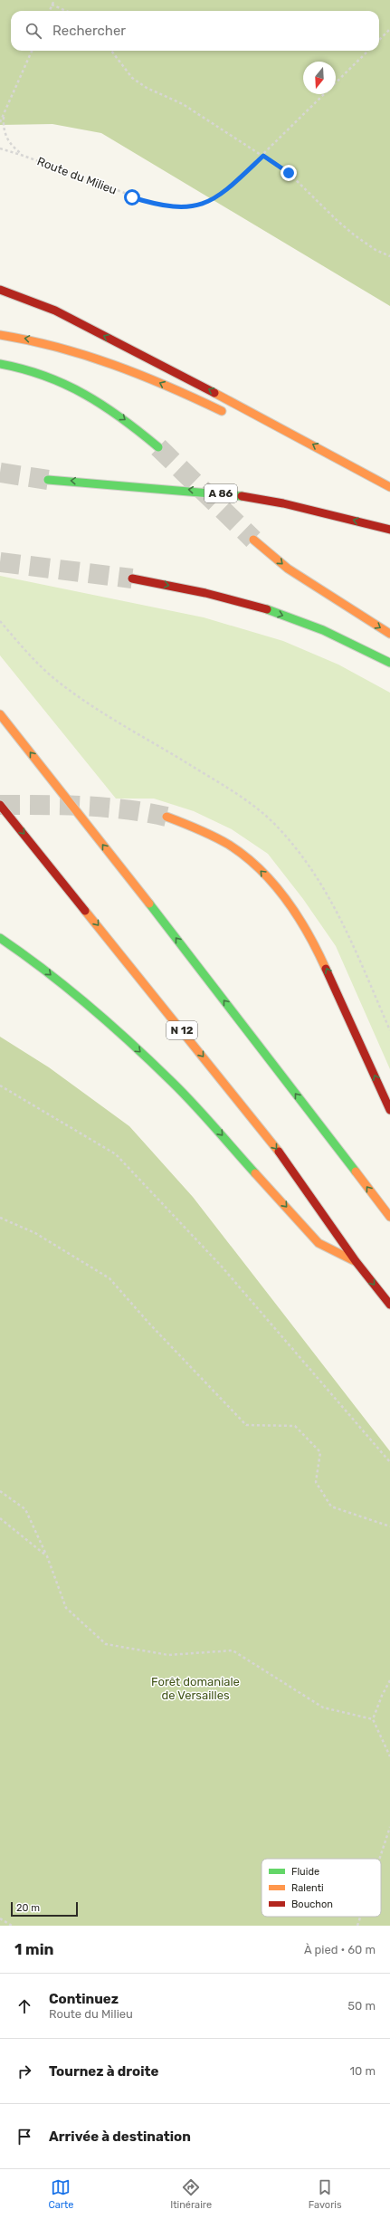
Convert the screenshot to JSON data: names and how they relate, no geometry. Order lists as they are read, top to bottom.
{
  "streets": {
    "highway": ["A 86", "N 12"],
    "path": ["Route du Milieu"]
  },
  "parks": ["Forêt domaniale de Versailles"],
  "legend": ["Fluide", "Ralenti", "Bouchon"],
  "scale_bar": "20 m",
  "north": "bottom",
  "page": {
    "search": "Rechercher",
    "scale": "20 m",
    "heading": ["1 min", "À pied · 60 m"],
    "list": [
      ["Continuez", "Route du Milieu", "50 m"],
      ["Tournez à droite", "10 m"],
      "Arrivée à destination"
    ],
    "nav": ["Carte", "Itinéraire", "Favoris"]
  }
}
